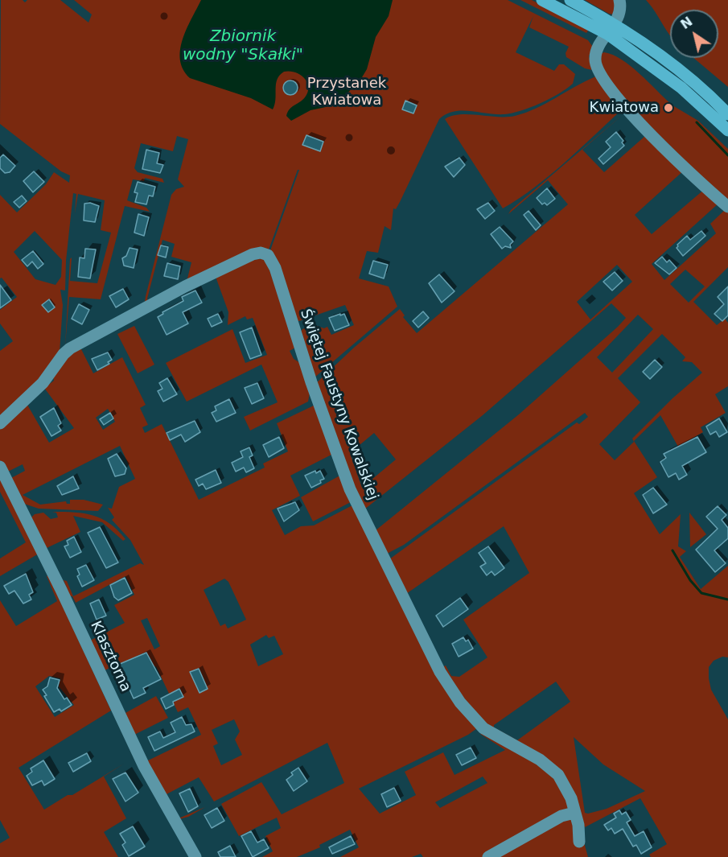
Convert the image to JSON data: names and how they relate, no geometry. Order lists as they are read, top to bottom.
{
  "streets": {
    "street": ["Świętej Faustyny Kowalskiej", "Klasztorna"]
  },
  "water": ["Zbiornik wodny \"Skałki\""],
  "parks": ["Przystanek Kwiatowa"],
  "places": ["Kwiatowa"],
  "north": "top left"
}
